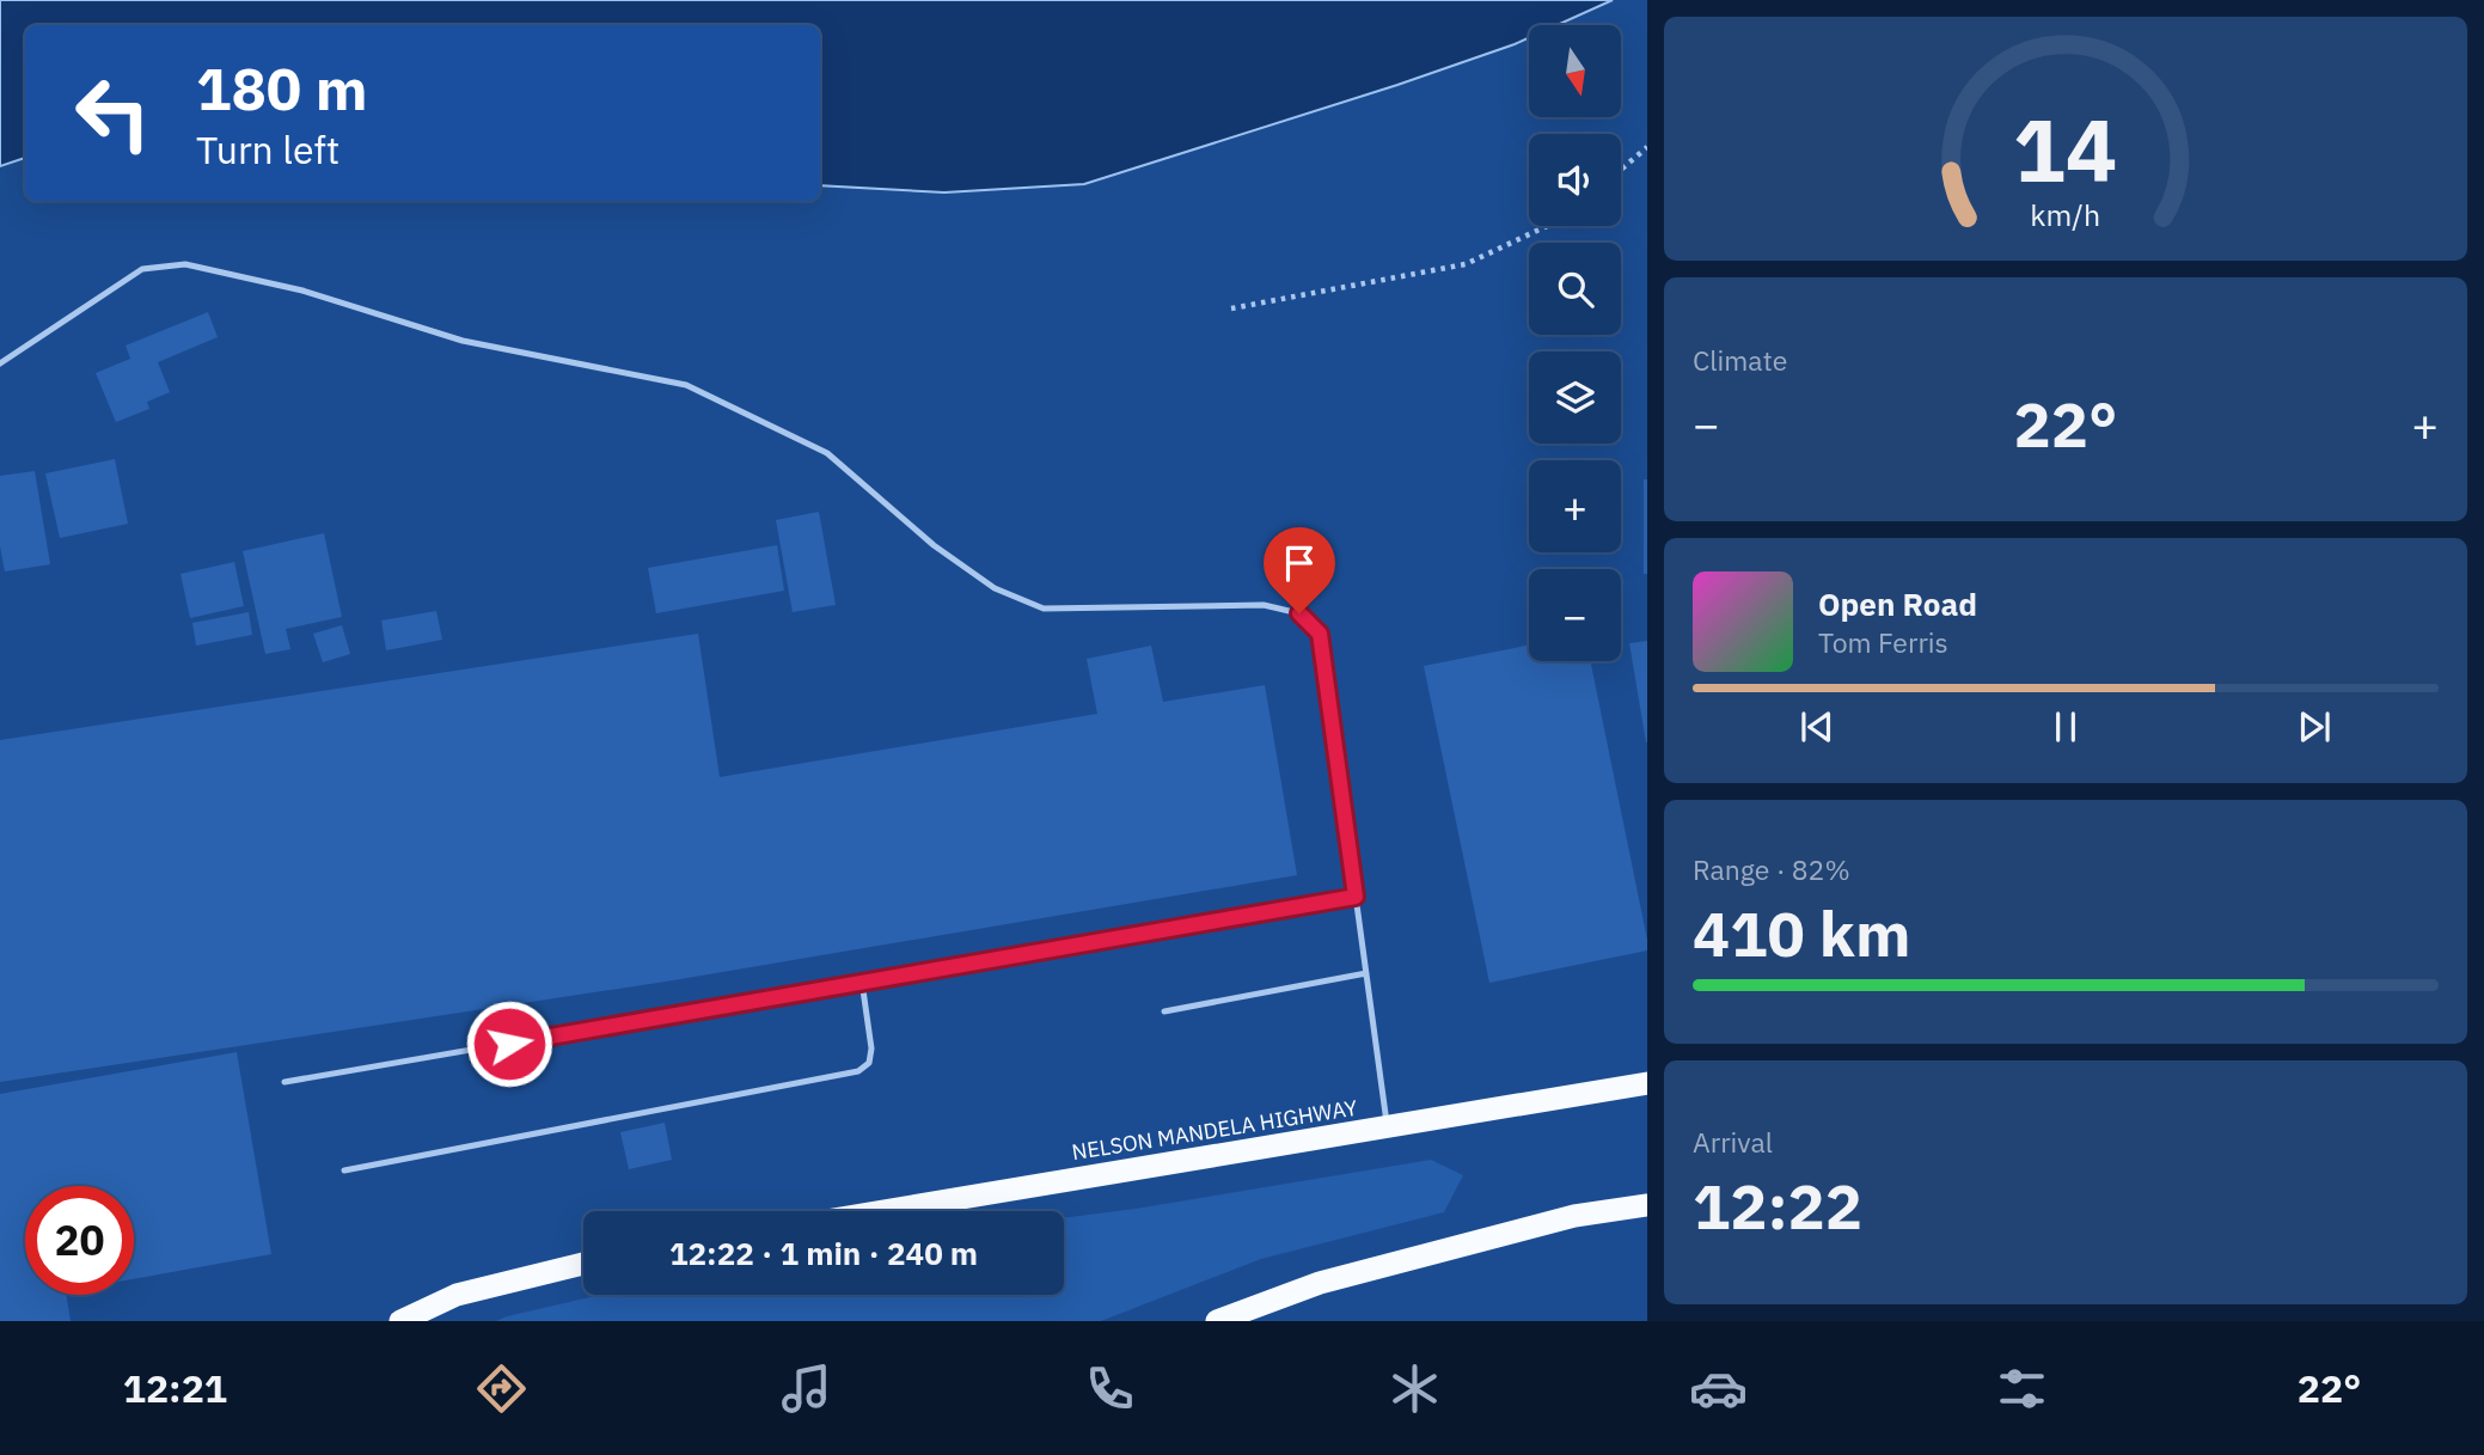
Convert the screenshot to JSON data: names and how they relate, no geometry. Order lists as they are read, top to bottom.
{
  "streets": {
    "highway": ["NELSON MANDELA HIGHWAY"]
  },
  "north": "bottom",
  "page": {
    "map_buttons": ["+", "−"],
    "turn": ["180 m", "Turn left"],
    "tile": [
      "Climate",
      ["Range · 82%", "410 km"],
      ["Arrival", "12:22"]
    ],
    "heat": ["−", "22°", "+"],
    "song": ["Open Road", "Tom Ferris"],
    "limit": "20",
    "trip": "12:22 · 1 min · 240 m",
    "tabs": ["12:21", "22°"],
    "gauge": ["14", "km/h"]
  }
}
